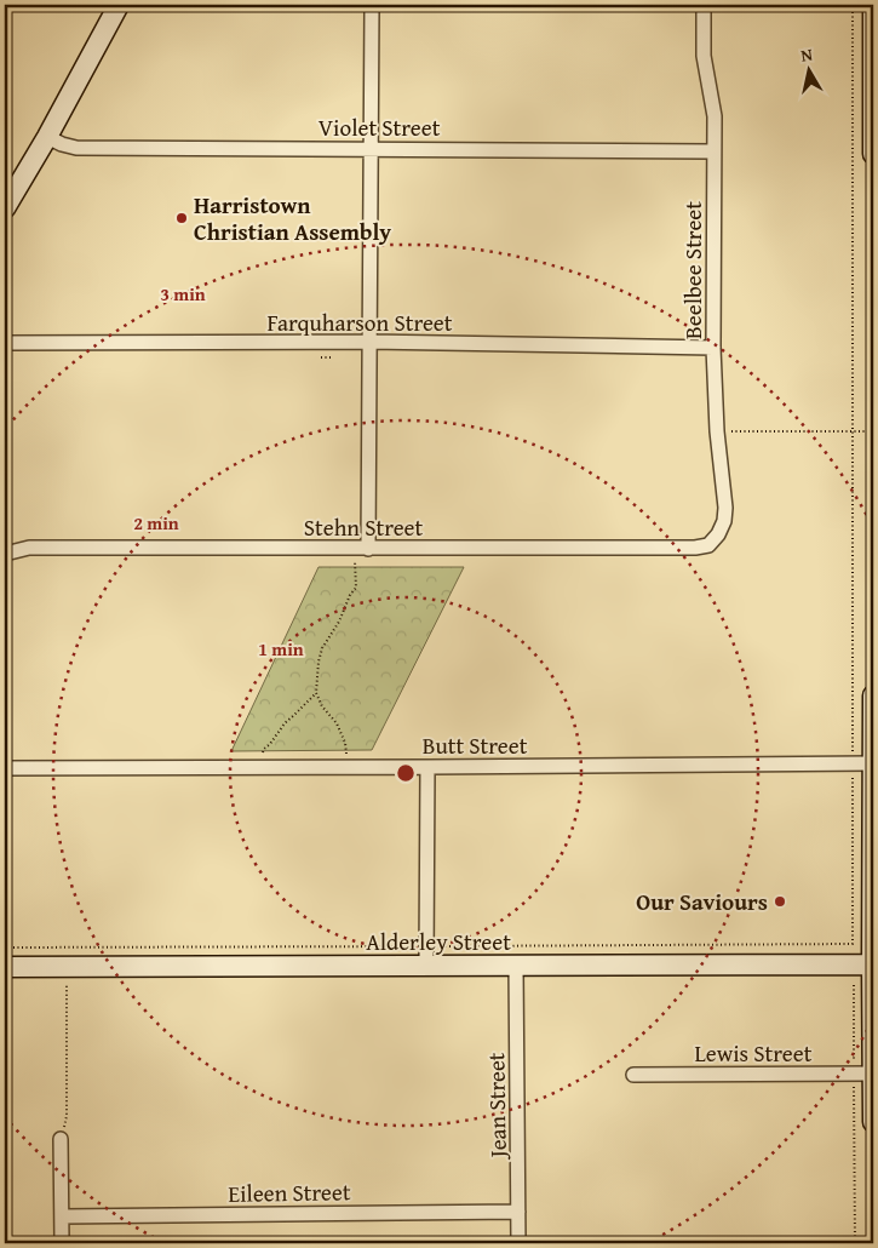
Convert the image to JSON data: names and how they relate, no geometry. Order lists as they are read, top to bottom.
{
  "streets": {
    "street": [
      "Violet Street",
      "Beelbee Street",
      "Farquharson Street",
      "Stehn Street",
      "Butt Street",
      "Alderley Street",
      "Lewis Street",
      "Jean Street",
      "Eileen Street"
    ]
  },
  "crossings": [
    ["Violet Street", "Beelbee Street"],
    ["Beelbee Street", "Farquharson Street"],
    ["Beelbee Street", "Stehn Street"],
    ["Alderley Street", "Jean Street"],
    ["Jean Street", "Eileen Street"]
  ],
  "places": ["Harristown Christian Assembly", "Our Saviours"],
  "north": "top",
  "rings": ["3 min", "2 min", "1 min"]
}
